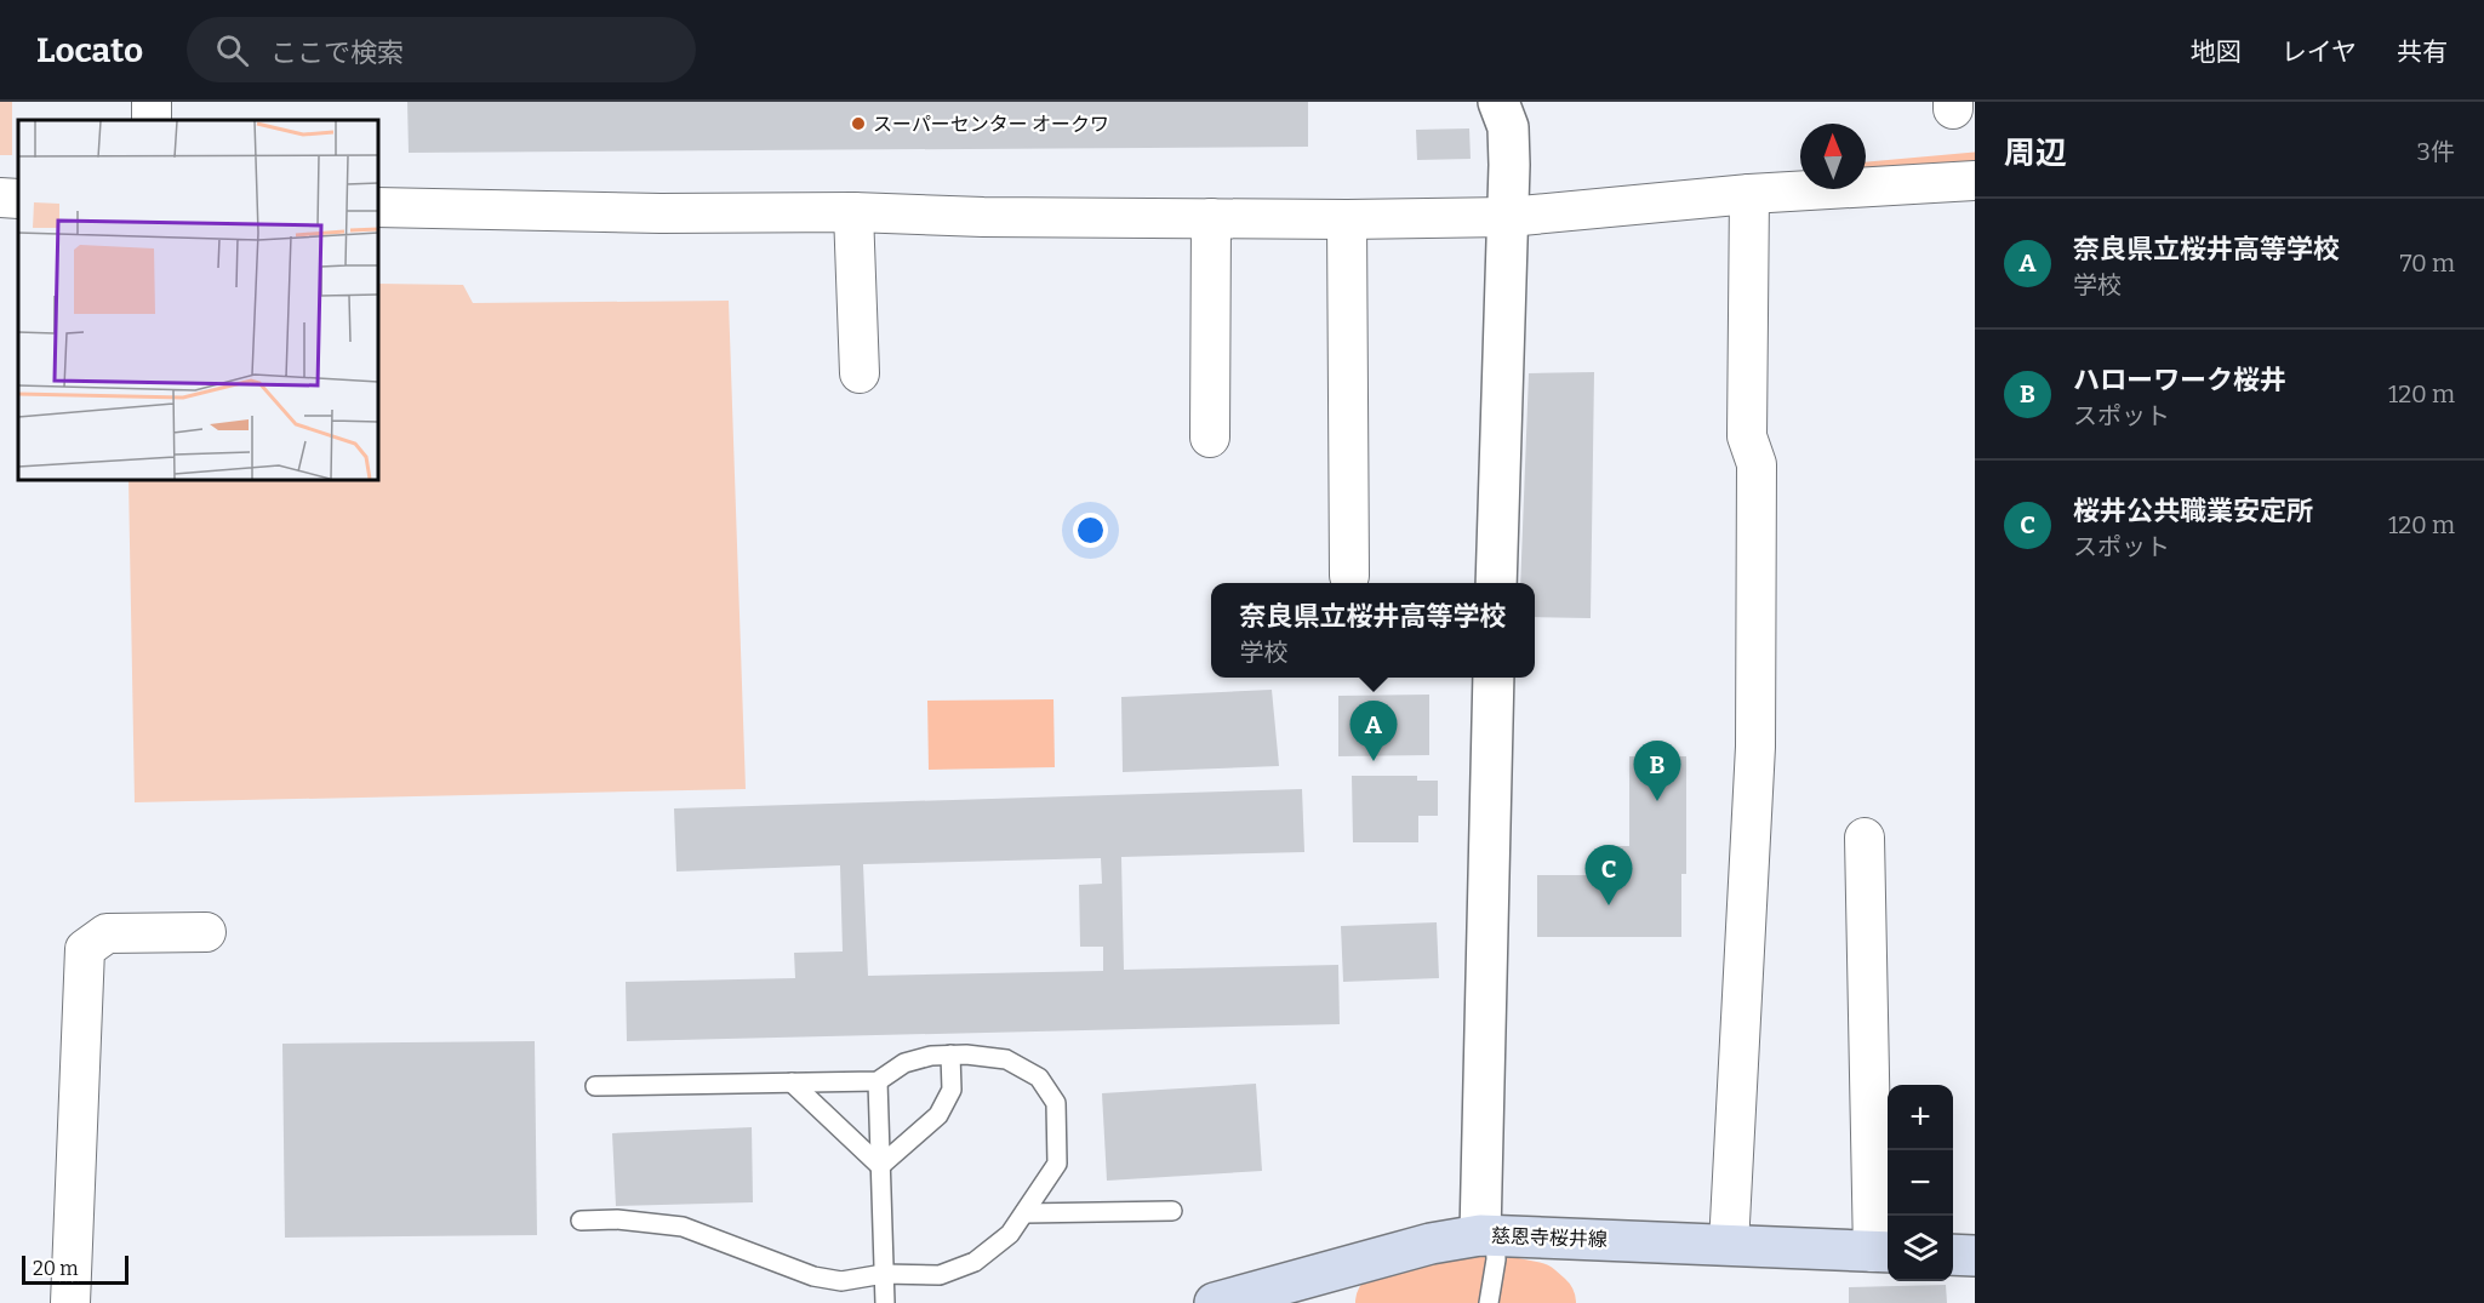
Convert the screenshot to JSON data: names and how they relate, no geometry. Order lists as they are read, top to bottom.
{
  "streets": {
    "main road": ["慈恩寺桜井線"]
  },
  "places": ["スーパーセンター オークワ"],
  "scale_bar": "20 m",
  "north": "top",
  "page": {
    "header": "Locato",
    "search": "ここで検索",
    "nav": ["地図", "レイヤ", "共有"],
    "heading": ["周辺", "3件"],
    "list": [
      {
        "mark": "A",
        "name": "奈良県立桜井高等学校",
        "note": "学校",
        "value": "70 m"
      },
      {
        "mark": "B",
        "name": "ハローワーク桜井",
        "note": "スポット",
        "value": "120 m"
      },
      {
        "mark": "C",
        "name": "桜井公共職業安定所",
        "note": "スポット",
        "value": "120 m"
      }
    ],
    "popup": ["奈良県立桜井高等学校", "学校"],
    "pins": ["A", "B", "C"],
    "map_buttons": ["+", "−"],
    "scale": "20 m"
  }
}
